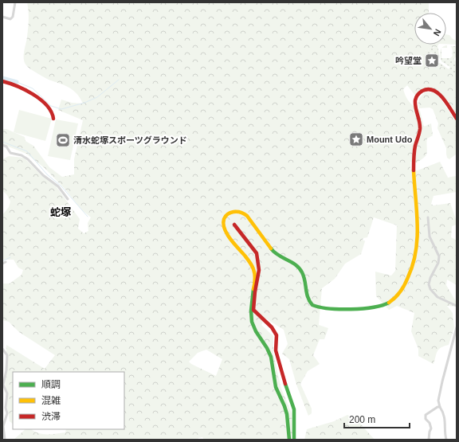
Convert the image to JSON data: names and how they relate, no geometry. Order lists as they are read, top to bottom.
{
  "districts": ["蛇塚"],
  "places": {
    "place": ["吟望堂", "Mount Udo"],
    "sports": ["清水蛇塚スポーツグラウンド"]
  },
  "legend": ["順調", "混雑", "渋滞"],
  "scale_bar": "200 m",
  "north": "bottom right"
}
